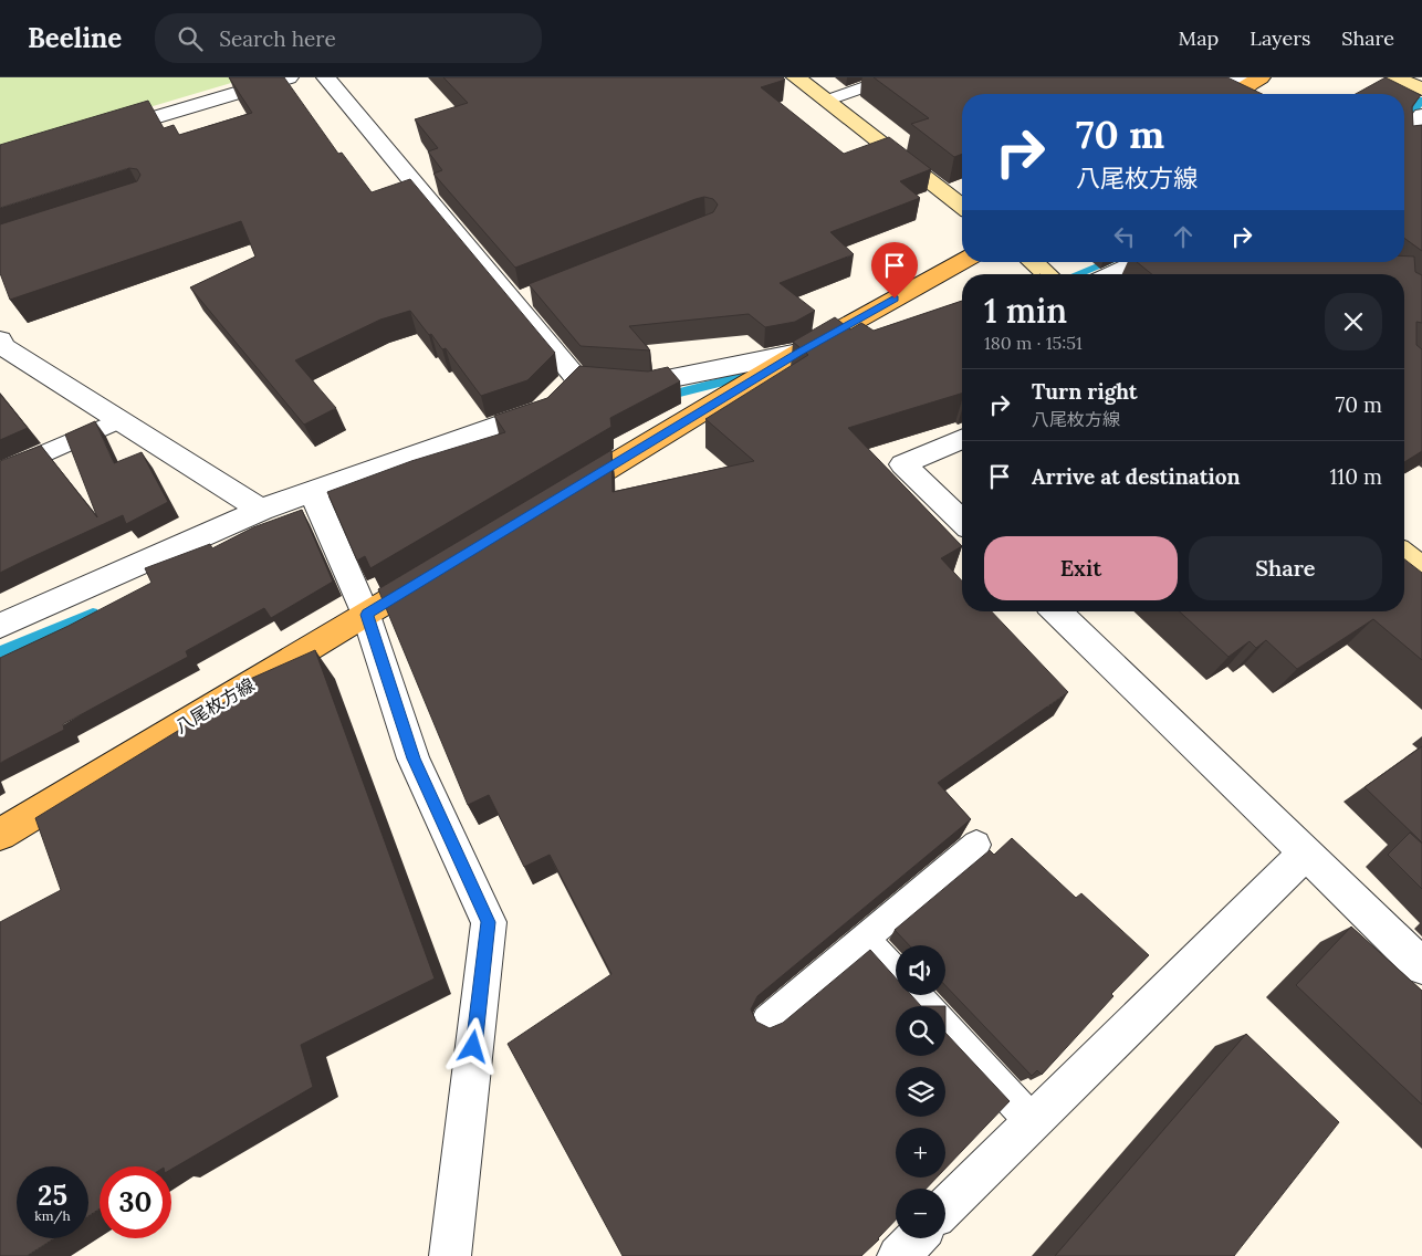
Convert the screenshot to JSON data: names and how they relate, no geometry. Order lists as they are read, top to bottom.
{
  "streets": {
    "main road": ["八尾枚方線"]
  },
  "page": {
    "header": "Beeline",
    "search": "Search here",
    "nav": ["Map", "Layers", "Share"],
    "turn": ["70 m", "八尾枚方線"],
    "heading": ["1 min", "180 m · 15:51"],
    "list": [
      {
        "name": "Turn right",
        "note": "八尾枚方線",
        "value": "70 m"
      },
      {
        "name": "Arrive at destination",
        "value": "110 m"
      }
    ],
    "buttons": ["Exit", "Share"],
    "map_buttons": ["+", "−"],
    "speed": "25 km/h",
    "limit": "30"
  }
}
